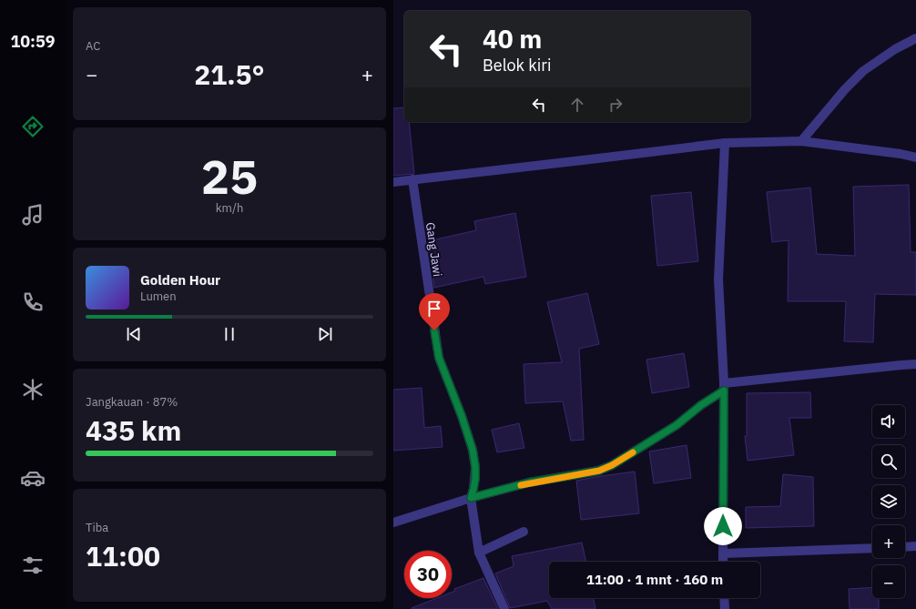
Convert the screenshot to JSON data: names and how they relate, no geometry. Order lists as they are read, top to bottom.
{
  "streets": {
    "street": ["Gang Jawi"]
  },
  "page": {
    "tabs": "10:59",
    "tile": [
      "AC",
      ["25", "km/h"],
      ["Jangkauan · 87%", "435 km"],
      ["Tiba", "11:00"]
    ],
    "turn": ["40 m", "Belok kiri"],
    "heat": ["−", "21.5°", "+"],
    "song": ["Golden Hour", "Lumen"],
    "map_buttons": ["+", "−"],
    "limit": "30",
    "trip": "11:00 · 1 mnt · 160 m"
  }
}
